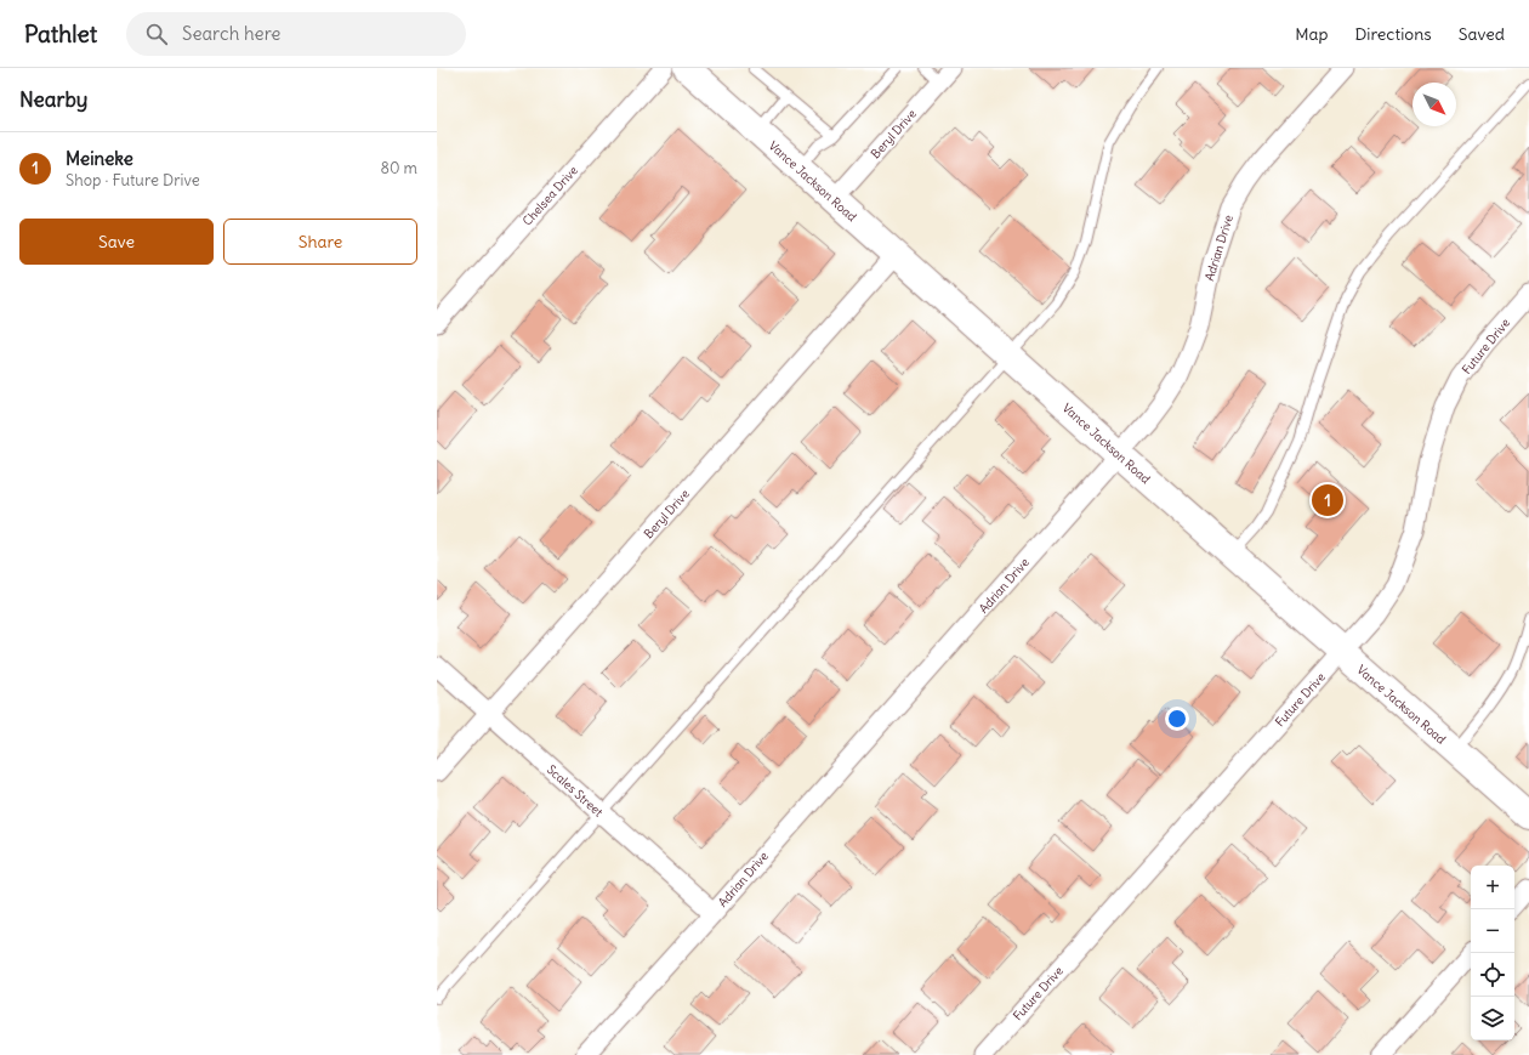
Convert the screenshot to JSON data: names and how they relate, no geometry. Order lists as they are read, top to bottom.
{
  "streets": {
    "main road": ["Vance Jackson Road"],
    "street": [
      "Beryl Drive",
      "Chelsea Drive",
      "Adrian Drive",
      "Future Drive",
      "Scales Street"
    ]
  },
  "crossings": [
    ["Beryl Drive", "Vance Jackson Road"],
    ["Beryl Drive", "Scales Street"],
    ["Vance Jackson Road", "Adrian Drive"],
    ["Vance Jackson Road", "Future Drive"],
    ["Adrian Drive", "Scales Street"]
  ],
  "north": "bottom right",
  "page": {
    "header": "Pathlet",
    "search": "Search here",
    "nav": ["Map", "Directions", "Saved"],
    "heading": "Nearby",
    "list": [
      {
        "mark": "1",
        "name": "Meineke",
        "note": "Shop · Future Drive",
        "value": "80 m"
      }
    ],
    "buttons": ["Save", "Share"],
    "pins": "1",
    "map_buttons": ["+", "−"]
  }
}
